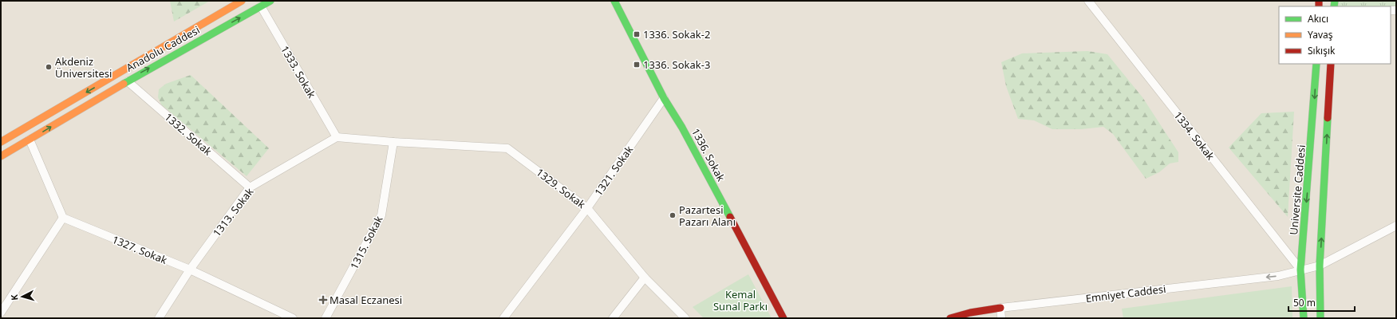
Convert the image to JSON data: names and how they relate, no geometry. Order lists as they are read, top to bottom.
{
  "streets": {
    "street": [
      "Anadolu Caddesi",
      "1333. Sokak",
      "1332. Sokak",
      "1334. Sokak",
      "1336. Sokak",
      "1321. Sokak",
      "1329. Sokak",
      "Universite Caddesi",
      "1313. Sokak",
      "1315. Sokak",
      "1327. Sokak",
      "Emniyet Caddesi"
    ]
  },
  "crossings": [
    ["Anadolu Caddesi", "1333. Sokak"],
    ["Anadolu Caddesi", "1332. Sokak"],
    ["1333. Sokak", "1313. Sokak"],
    ["1332. Sokak", "1313. Sokak"],
    ["1334. Sokak", "Universite Caddesi"],
    ["1334. Sokak", "Emniyet Caddesi"],
    ["1336. Sokak", "1321. Sokak"],
    ["1321. Sokak", "1329. Sokak"],
    ["1329. Sokak", "1315. Sokak"],
    ["Universite Caddesi", "Emniyet Caddesi"],
    ["1313. Sokak", "1327. Sokak"]
  ],
  "one_way": ["Emniyet Caddesi"],
  "parks": ["Kemal Sunal Parkı"],
  "places": {
    "transit": ["1336. Sokak-2", "1336. Sokak-3"],
    "other": ["Akdeniz Üniversitesi", "Pazartesi Pazarı Alanı"],
    "health": ["Masal Eczanesi"]
  },
  "legend": ["Akıcı", "Yavaş", "Sıkışık"],
  "scale_bar": "50 m",
  "north": "left"
}
